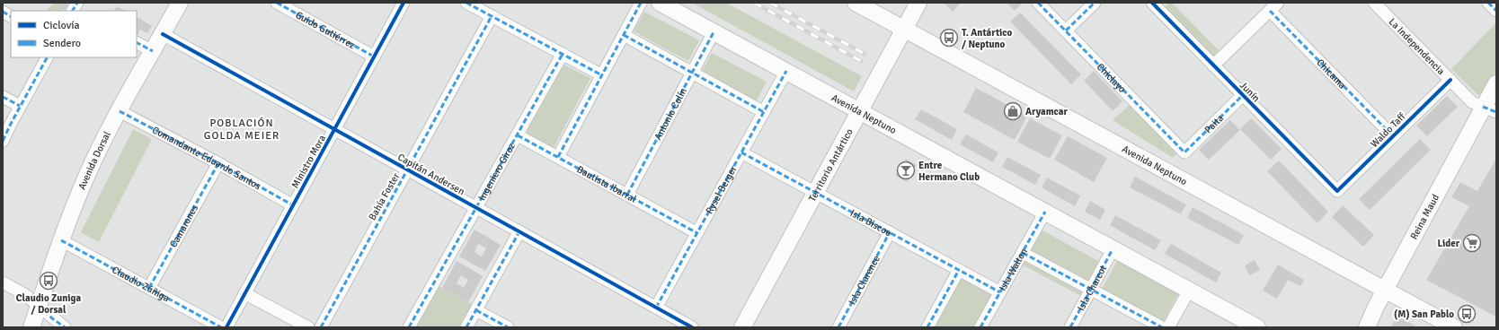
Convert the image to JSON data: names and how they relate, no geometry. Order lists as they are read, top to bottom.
{
  "streets": {
    "main road": [
      "Avenida Neptuno",
      "Avenida Dorsal",
      "Territorio Antártico",
      "Reina Maud"
    ],
    "street": [
      "Guido Gutiérrez",
      "La Independencia",
      "Chicama",
      "Chiclayo",
      "Junín",
      "Antonio Colín",
      "Paita",
      "Waldo Taff",
      "Comandante Eduardo Santos",
      "Ministro Mora",
      "Ingeniero Giroz",
      "Capitán Andersen",
      "Bautista Ibarral",
      "Rysel Berger",
      "Bahía Foster",
      "Isla Biscoe",
      "Camarones",
      "Isla Walton",
      "Isla Clarence",
      "Claudio Zúñiga",
      "Isla Charcot"
    ]
  },
  "crossings": [
    ["Guido Gutiérrez", "Ministro Mora"],
    ["La Independencia", "Waldo Taff"],
    ["La Independencia", "Reina Maud"],
    ["Chicama", "Waldo Taff"],
    ["Chiclayo", "Paita"],
    ["Junín", "Paita"],
    ["Junín", "Waldo Taff"],
    ["Antonio Colín", "Avenida Neptuno"],
    ["Antonio Colín", "Bautista Ibarral"],
    ["Avenida Neptuno", "Territorio Antártico"],
    ["Avenida Neptuno", "Rysel Berger"],
    ["Avenida Neptuno", "Reina Maud"],
    ["Avenida Neptuno", "Isla Walton"],
    ["Avenida Neptuno", "Isla Charcot"],
    ["Comandante Eduardo Santos", "Avenida Dorsal"],
    ["Comandante Eduardo Santos", "Ministro Mora"],
    ["Comandante Eduardo Santos", "Camarones"],
    ["Avenida Dorsal", "Capitán Andersen"],
    ["Avenida Dorsal", "Claudio Zúñiga"],
    ["Ministro Mora", "Capitán Andersen"],
    ["Territorio Antártico", "Isla Biscoe"],
    ["Ingeniero Giroz", "Capitán Andersen"],
    ["Ingeniero Giroz", "Bautista Ibarral"],
    ["Capitán Andersen", "Rysel Berger"],
    ["Capitán Andersen", "Bahía Foster"],
    ["Bautista Ibarral", "Rysel Berger"],
    ["Rysel Berger", "Isla Biscoe"],
    ["Isla Biscoe", "Isla Walton"],
    ["Isla Biscoe", "Isla Clarence"],
    ["Camarones", "Claudio Zúñiga"]
  ],
  "districts": ["POBLACIÓN GOLDA MEIER"],
  "places": {
    "bus stop": ["T. Antártico / Neptuno", "Claudio Zuniga / Dorsal", "(M) San Pablo"],
    "shop": ["Aryamcar"],
    "bar": ["Entre Hermano Club"],
    "supermarket": ["Lider"]
  },
  "legend": ["Ciclovía", "Sendero"]
}
